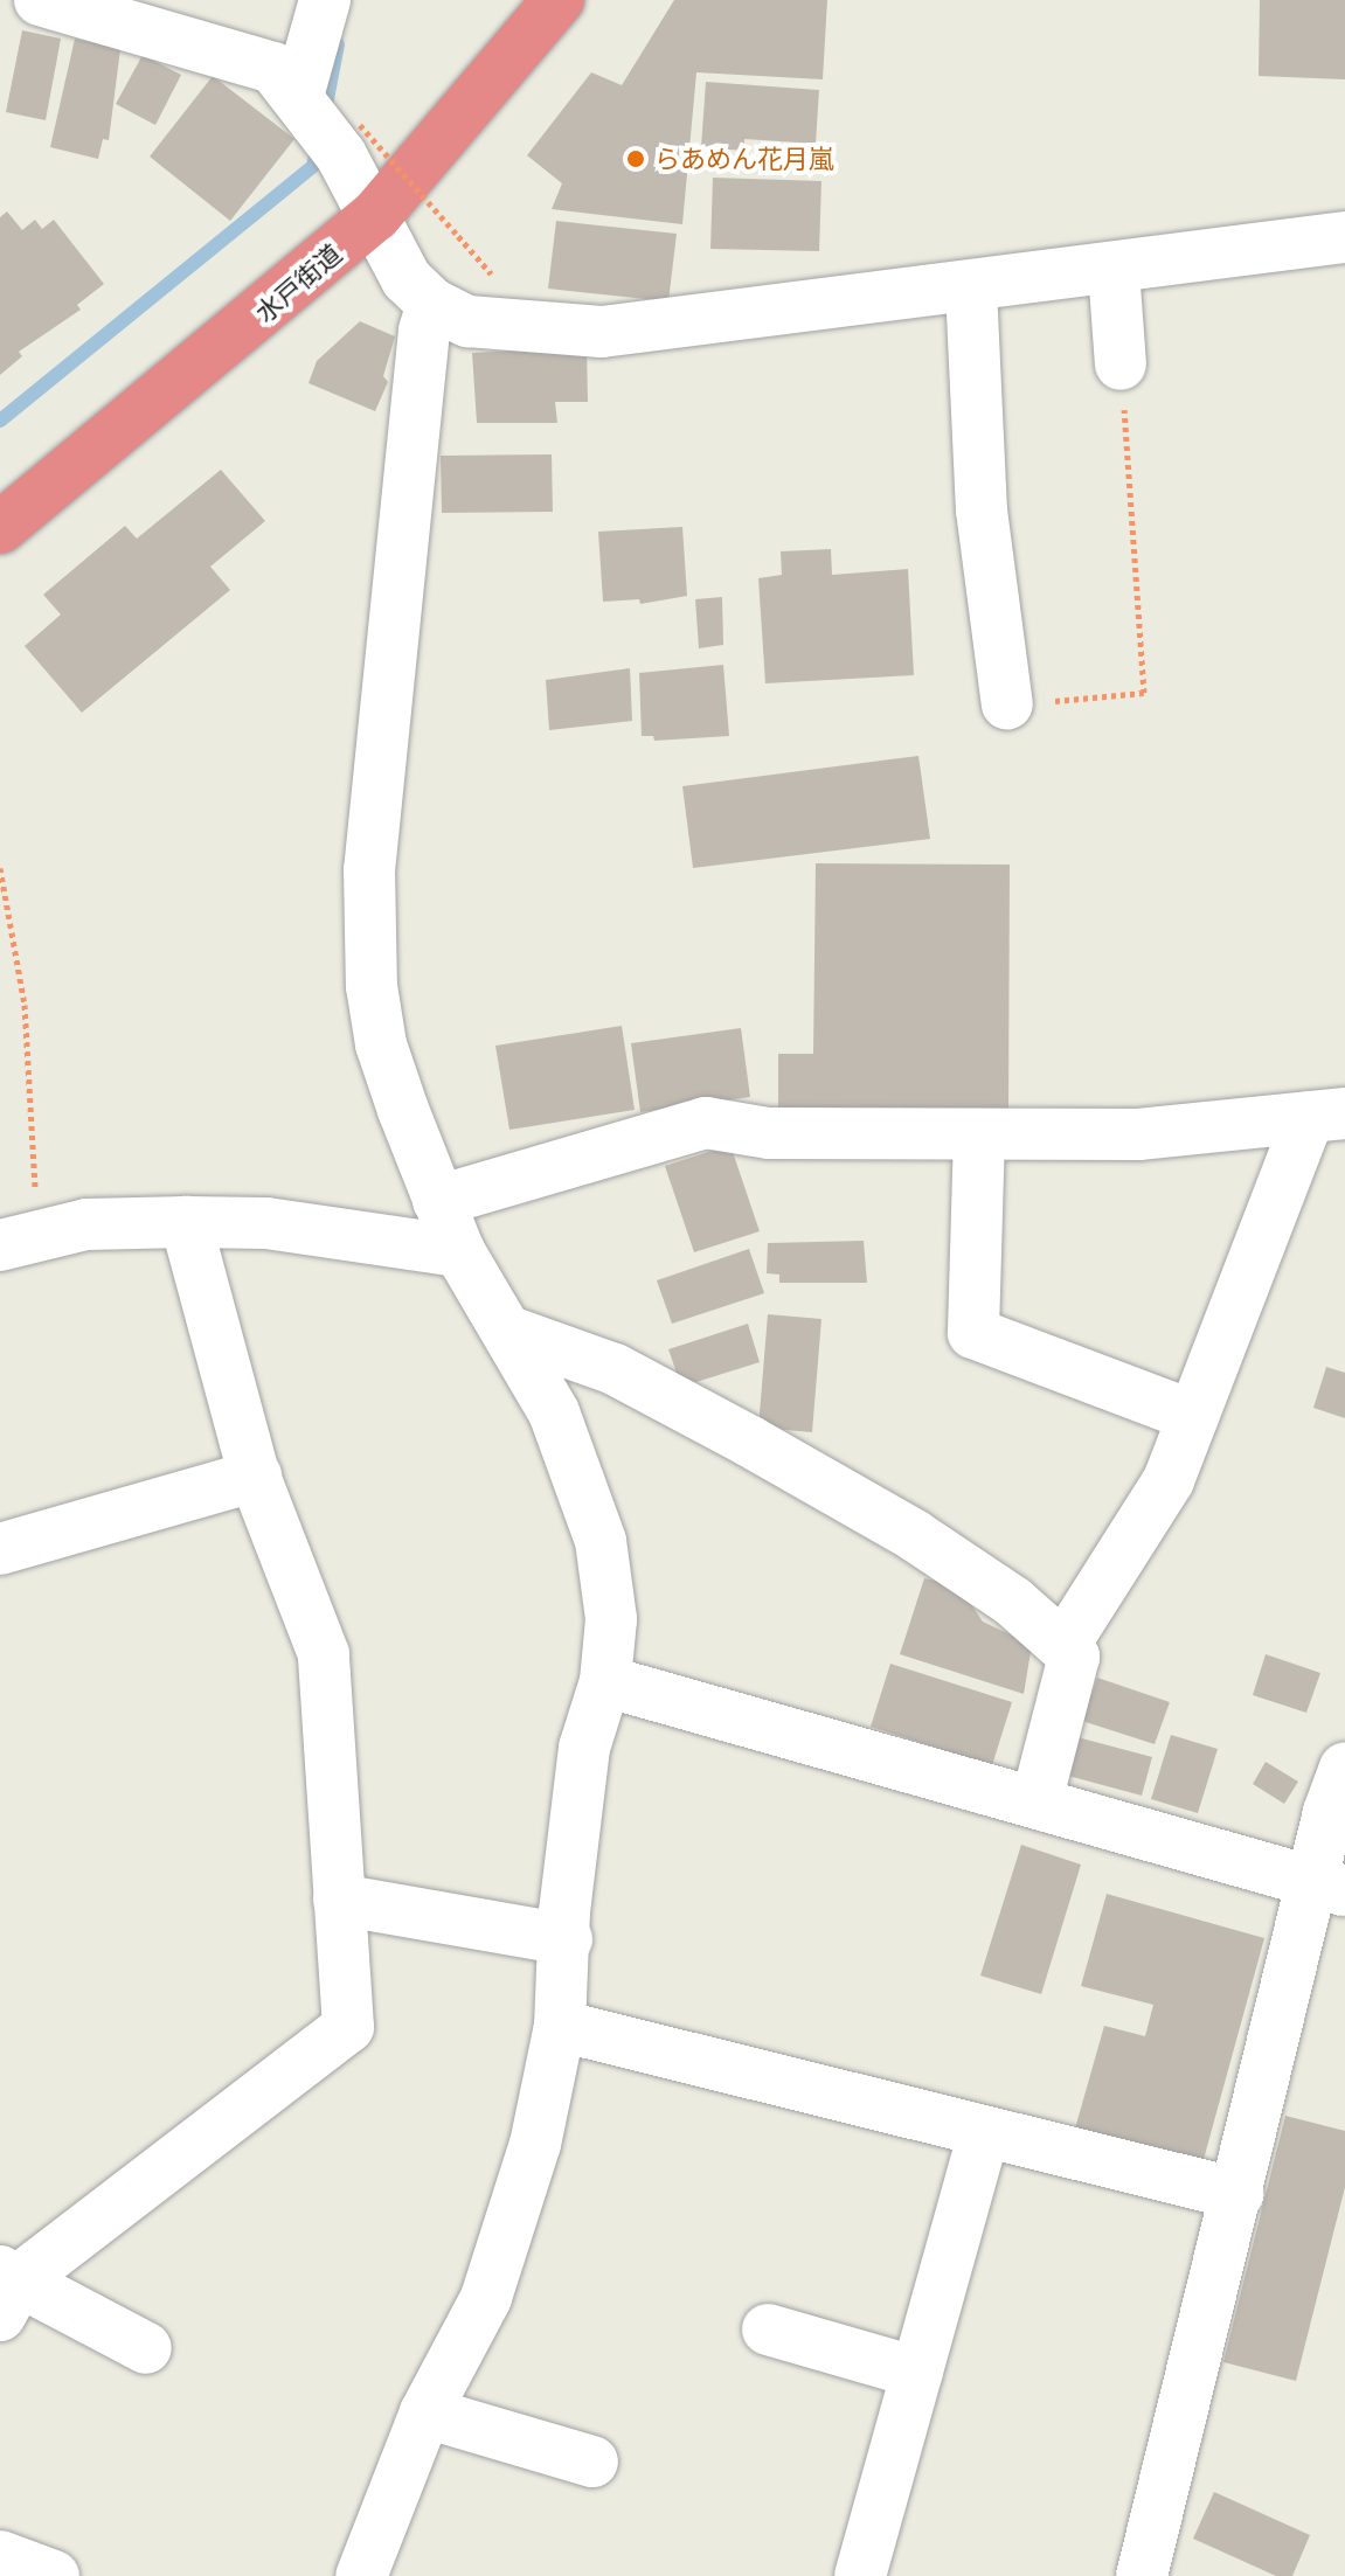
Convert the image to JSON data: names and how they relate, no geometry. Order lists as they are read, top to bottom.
{
  "streets": {
    "highway": ["水戸街道"]
  },
  "places": ["らあめん花月嵐"]
}
